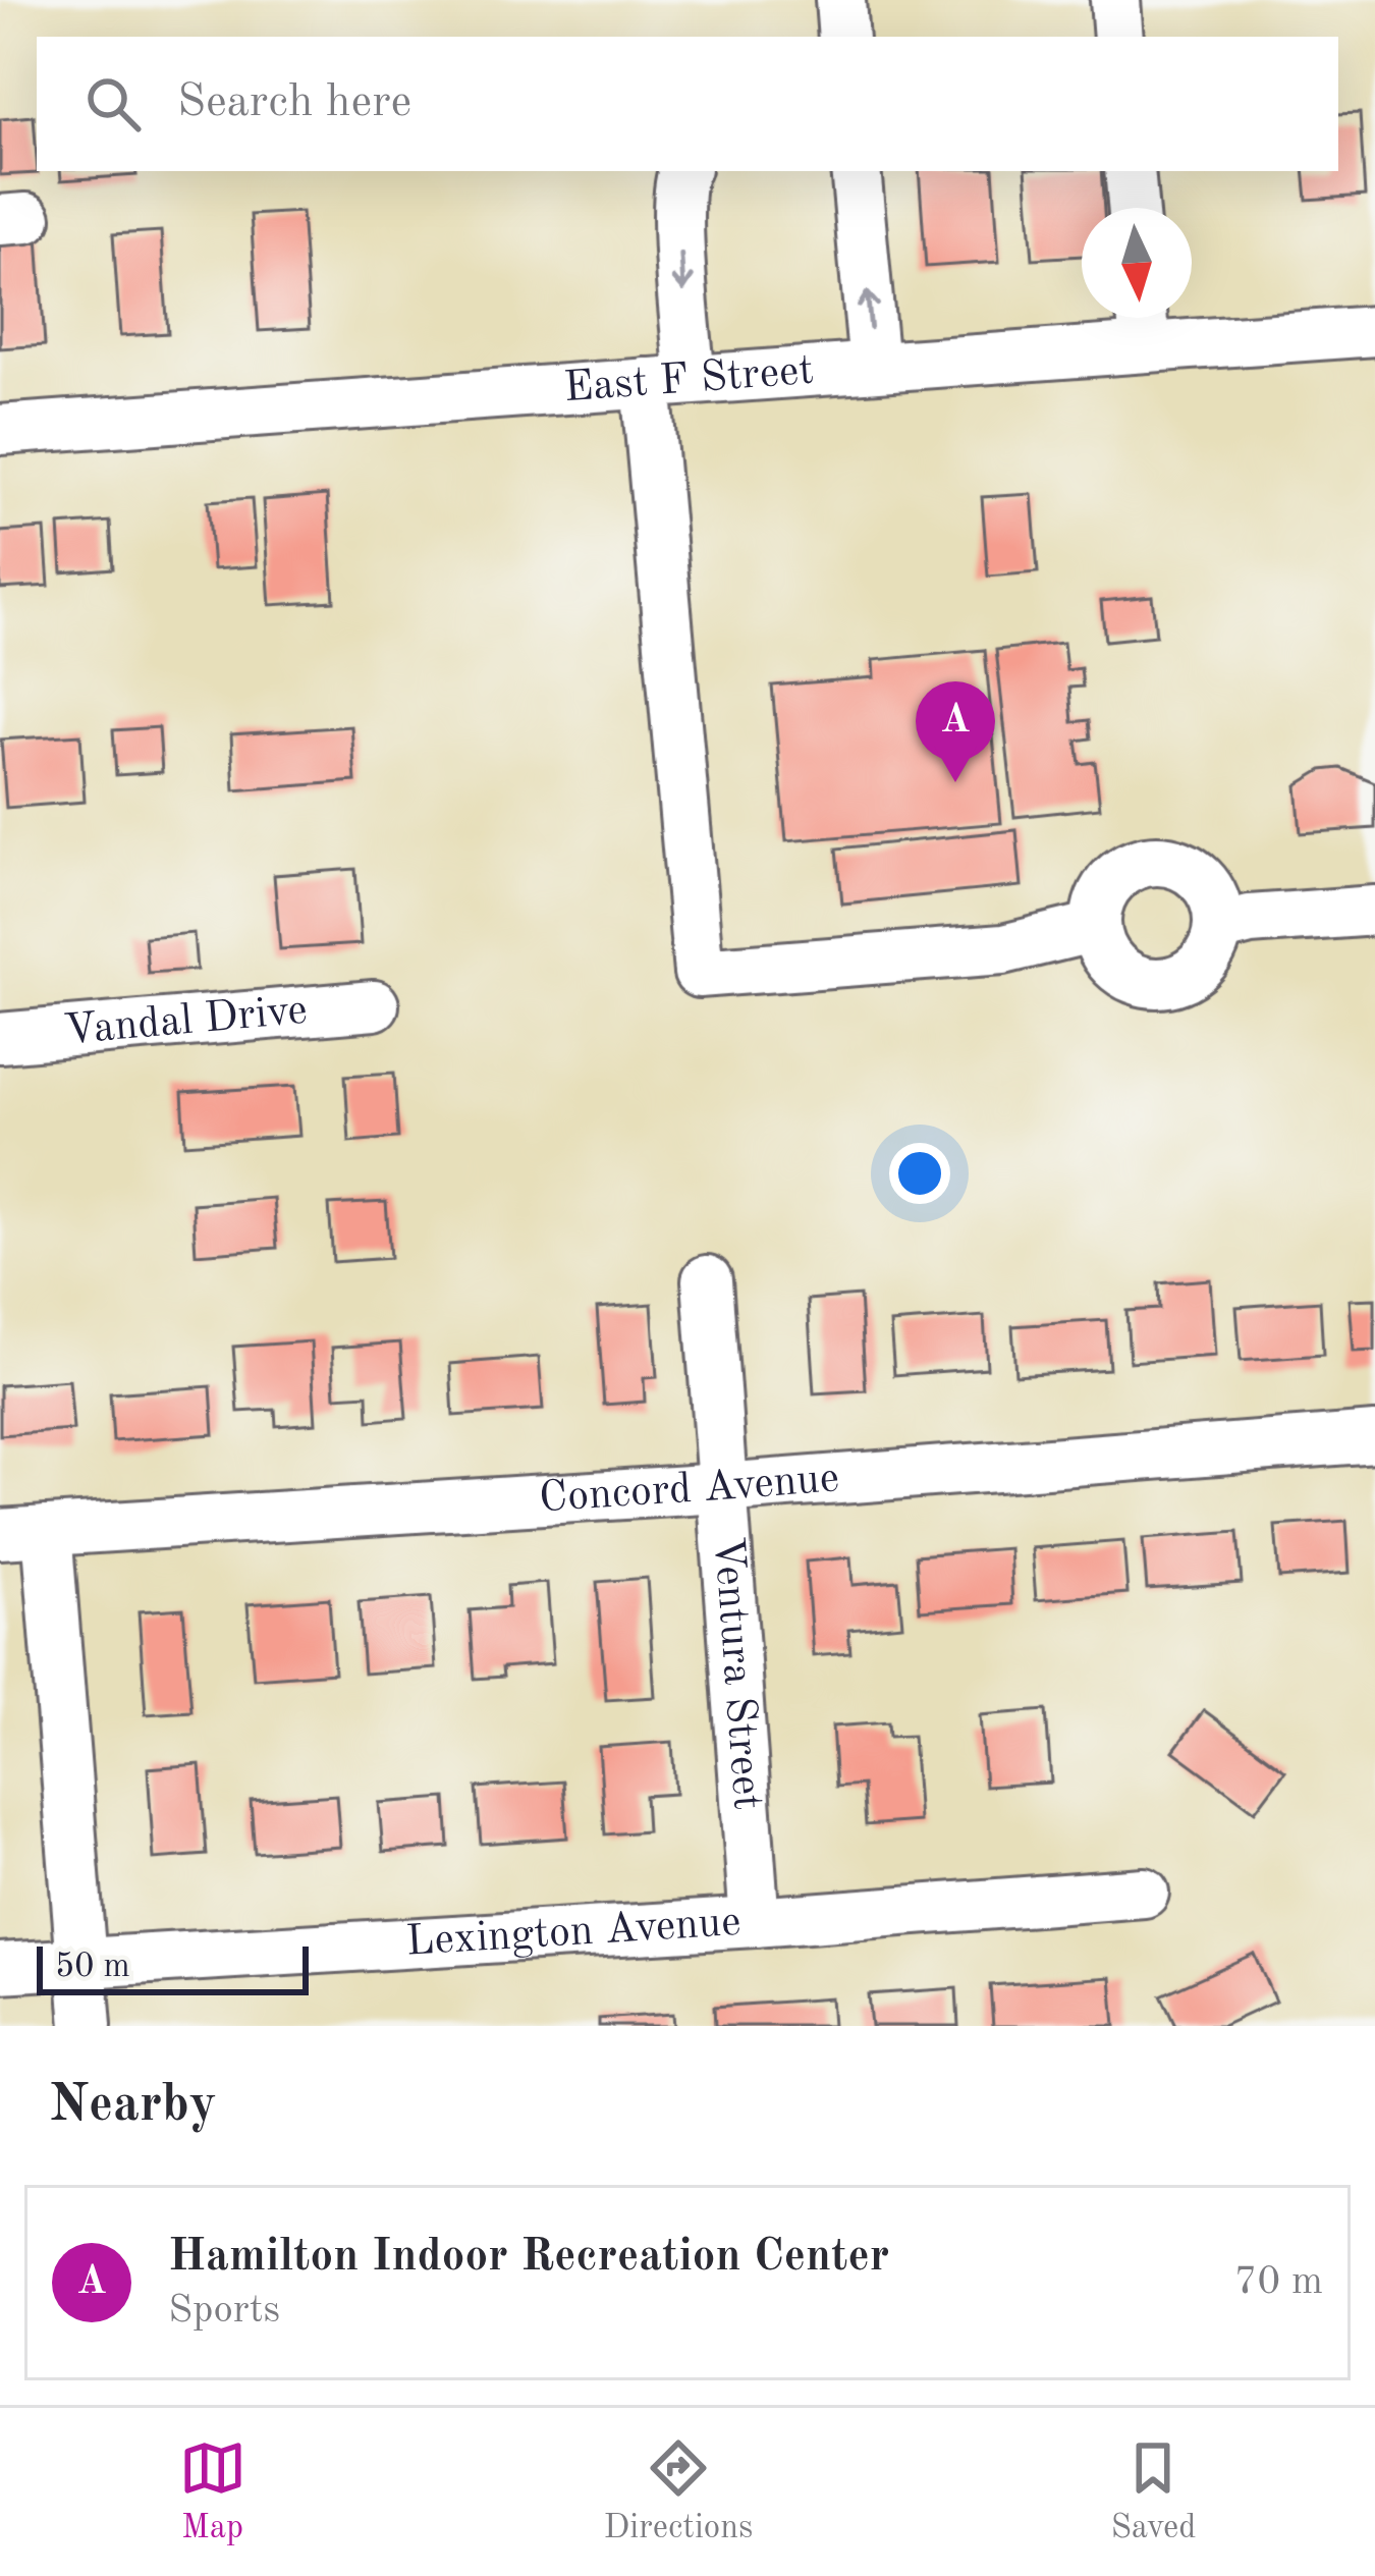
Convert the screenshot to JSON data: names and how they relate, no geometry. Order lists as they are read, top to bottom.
{
  "streets": {
    "street": [
      "East F Street",
      "Vandal Drive",
      "Concord Avenue",
      "Ventura Street",
      "Lexington Avenue"
    ]
  },
  "crossings": [
    ["Concord Avenue", "Ventura Street"],
    ["Ventura Street", "Lexington Avenue"]
  ],
  "scale_bar": "50 m",
  "north": "bottom",
  "page": {
    "search": "Search here",
    "pins": "A",
    "scale": "50 m",
    "heading": "Nearby",
    "list": [
      {
        "mark": "A",
        "name": "Hamilton Indoor Recreation Center",
        "note": "Sports",
        "value": "70 m"
      }
    ],
    "nav": ["Map", "Directions", "Saved"]
  }
}
